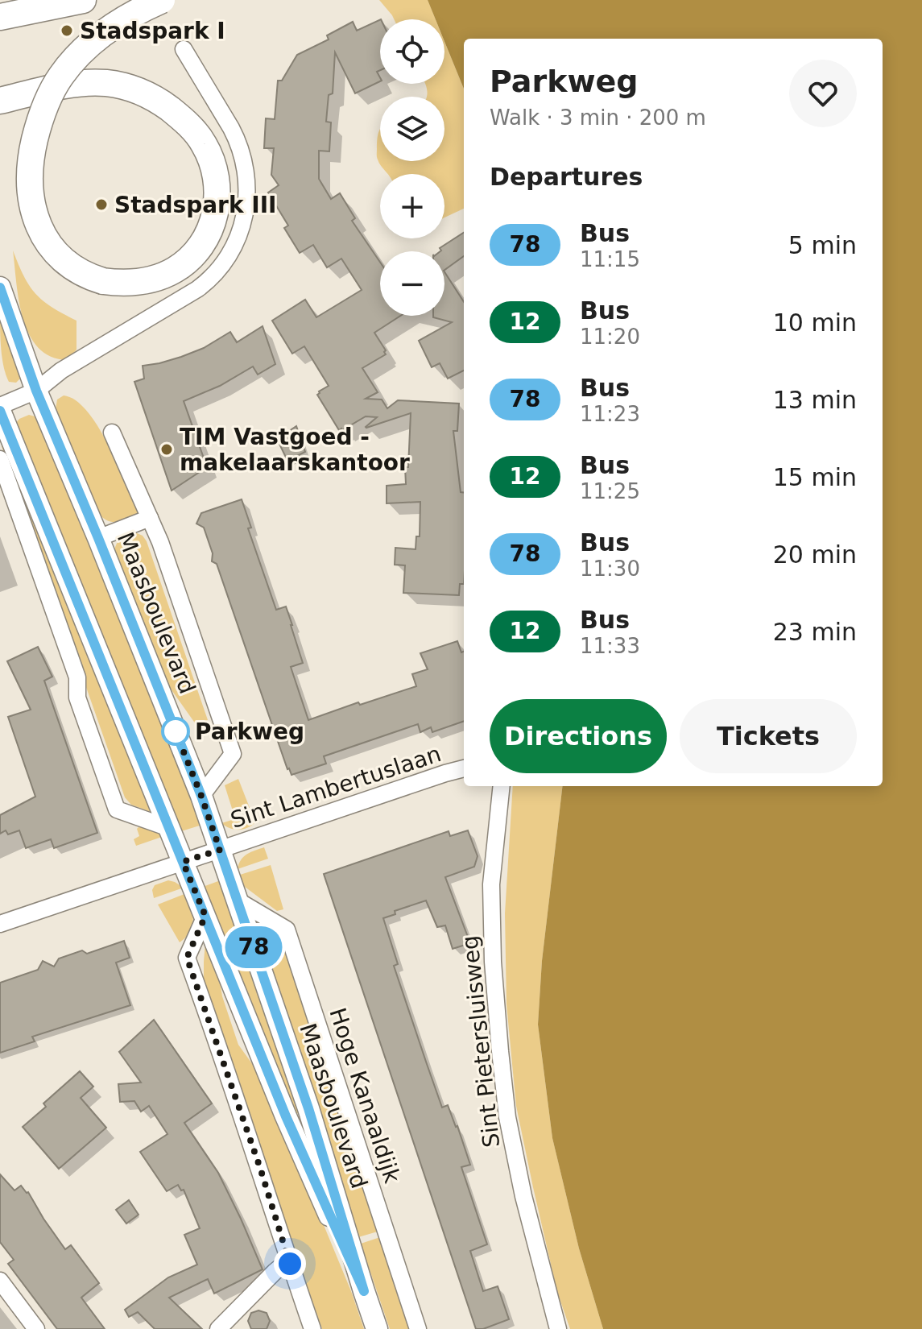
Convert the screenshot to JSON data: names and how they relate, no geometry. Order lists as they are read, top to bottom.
{
  "streets": {
    "street": [
      "Maasboulevard",
      "Sint Lambertuslaan",
      "Sint Pietersluisweg",
      "Hoge Kanaaldijk"
    ]
  },
  "crossings": [
    ["Maasboulevard", "Sint Lambertuslaan"],
    ["Maasboulevard", "Hoge Kanaaldijk"]
  ],
  "places": [
    "Stadspark I",
    "Stadspark III",
    "TIM Vastgoed - makelaarskantoor",
    "Parkweg"
  ],
  "lines": ["bus line 78"],
  "page": {
    "on_map": "78",
    "map_buttons": ["+", "−"],
    "heading": [
      ["Parkweg", "Walk · 3 min · 200 m"],
      "Departures"
    ],
    "list": [
      {
        "mark": "78",
        "name": "Bus",
        "note": "11:15",
        "value": "5 min"
      },
      {
        "mark": "12",
        "name": "Bus",
        "note": "11:20",
        "value": "10 min"
      },
      {
        "mark": "78",
        "name": "Bus",
        "note": "11:23",
        "value": "13 min"
      },
      {
        "mark": "12",
        "name": "Bus",
        "note": "11:25",
        "value": "15 min"
      },
      {
        "mark": "78",
        "name": "Bus",
        "note": "11:30",
        "value": "20 min"
      },
      {
        "mark": "12",
        "name": "Bus",
        "note": "11:33",
        "value": "23 min"
      }
    ],
    "buttons": ["Directions", "Tickets"]
  }
}
